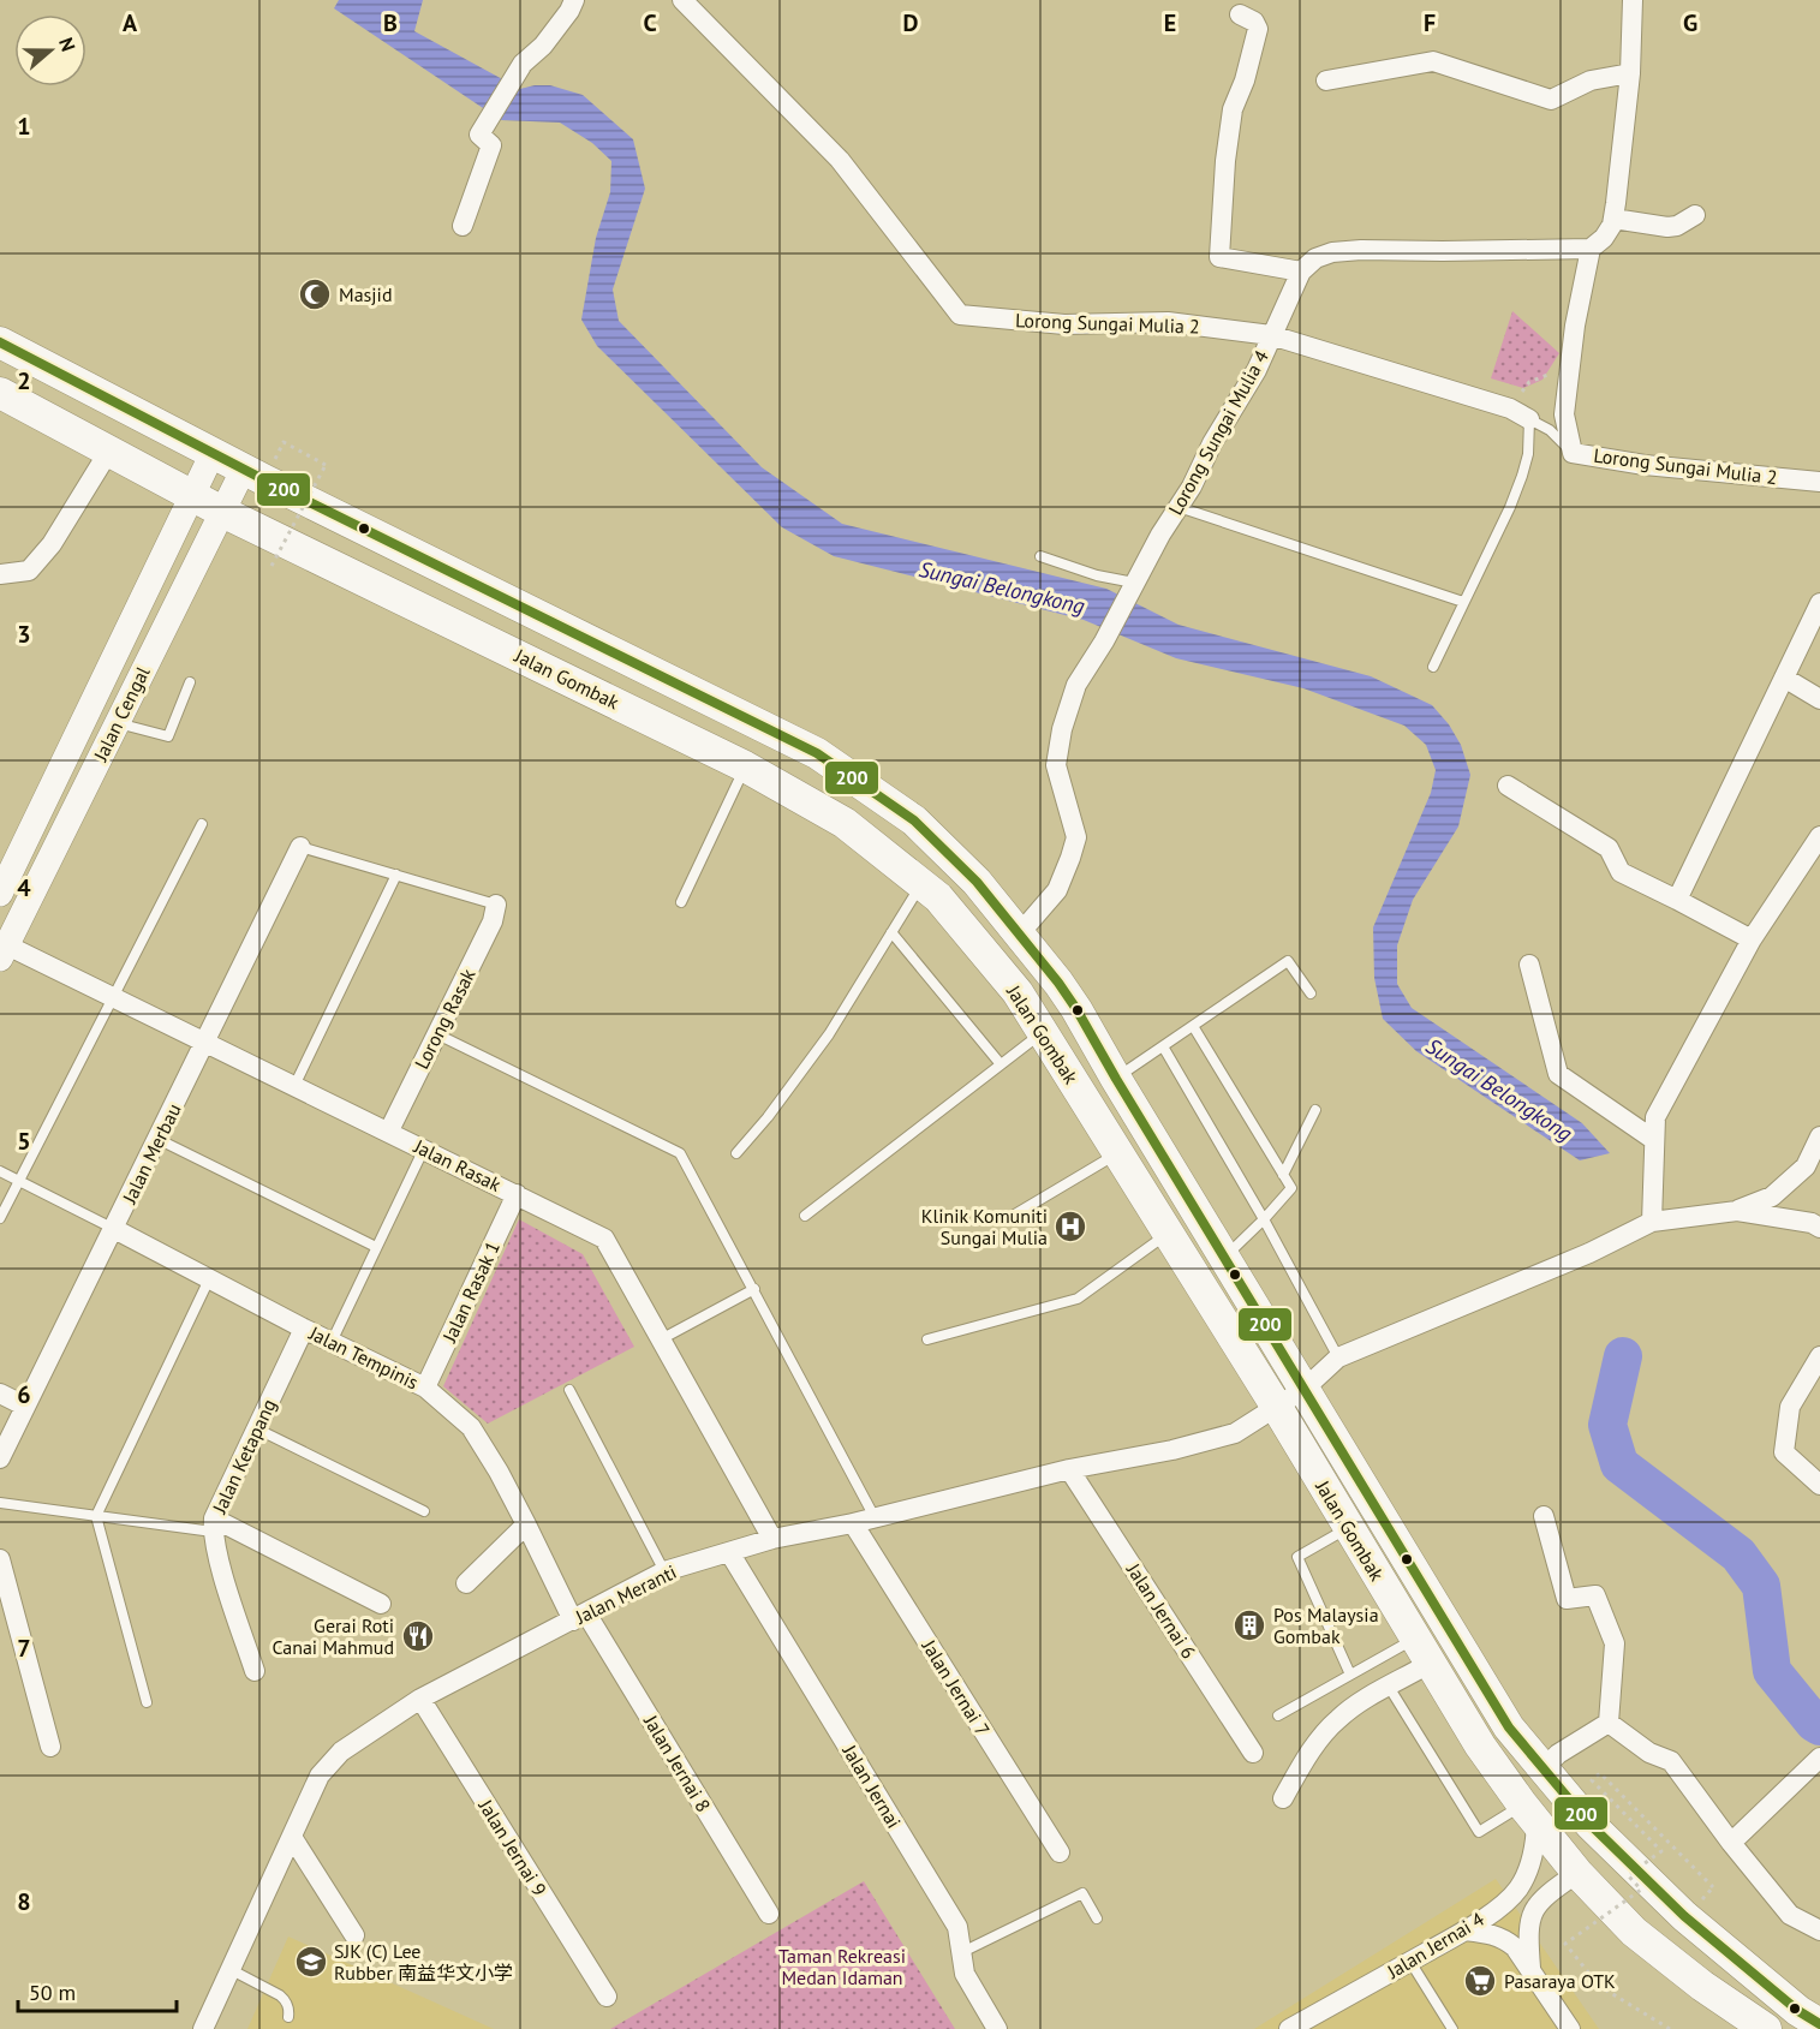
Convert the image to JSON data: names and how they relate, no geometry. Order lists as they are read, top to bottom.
{
  "streets": {
    "main road": ["Jalan Gombak"],
    "street": [
      "Lorong Sungai Mulia 2",
      "Lorong Sungai Mulia 4",
      "Jalan Cengal",
      "Lorong Rasak",
      "Jalan Merbau",
      "Jalan Rasak",
      "Jalan Rasak 1",
      "Jalan Tempinis",
      "Jalan Ketapang",
      "Jalan Meranti",
      "Jalan Jernai 6",
      "Jalan Jernai 7",
      "Jalan Jernai 8",
      "Jalan Jernai",
      "Jalan Jernai 9",
      "Jalan Jernai 4"
    ]
  },
  "crossings": [
    ["Lorong Sungai Mulia 2", "Lorong Sungai Mulia 4"],
    ["Lorong Sungai Mulia 4", "Jalan Gombak"],
    ["Jalan Gombak", "Jalan Cengal"],
    ["Jalan Gombak", "Jalan Meranti"],
    ["Jalan Gombak", "Jalan Jernai 4"],
    ["Jalan Cengal", "Jalan Rasak"],
    ["Lorong Rasak", "Jalan Rasak"],
    ["Jalan Merbau", "Jalan Rasak"],
    ["Jalan Merbau", "Jalan Tempinis"],
    ["Jalan Rasak", "Jalan Rasak 1"],
    ["Jalan Rasak", "Jalan Meranti"],
    ["Jalan Rasak 1", "Jalan Tempinis"],
    ["Jalan Tempinis", "Jalan Ketapang"],
    ["Jalan Tempinis", "Jalan Meranti"],
    ["Jalan Tempinis", "Jalan Jernai 8"],
    ["Jalan Meranti", "Jalan Jernai 6"],
    ["Jalan Meranti", "Jalan Jernai 7"],
    ["Jalan Meranti", "Jalan Jernai 8"],
    ["Jalan Meranti", "Jalan Jernai"],
    ["Jalan Meranti", "Jalan Jernai 9"]
  ],
  "water": ["Sungai Belongkong"],
  "parks": ["Taman Rekreasi Medan Idaman"],
  "places": {
    "mosque": ["Masjid"],
    "hospital": ["Klinik Komuniti Sungai Mulia"],
    "building": ["Pos Malaysia Gombak"],
    "restaurant": ["Gerai Roti Canai Mahmud"],
    "school or university": ["SJK (C) Lee Rubber 南益华文小学"],
    "supermarket": ["Pasaraya OTK"]
  },
  "lines": ["transit line 200"],
  "scale_bar": "50 m",
  "north": "right",
  "grid": {
    "columns": [
      "A",
      "B",
      "C",
      "D",
      "E",
      "F",
      "G"
    ],
    "rows": [
      "1",
      "2",
      "3",
      "4",
      "5",
      "6",
      "7",
      "8"
    ]
  }
}
